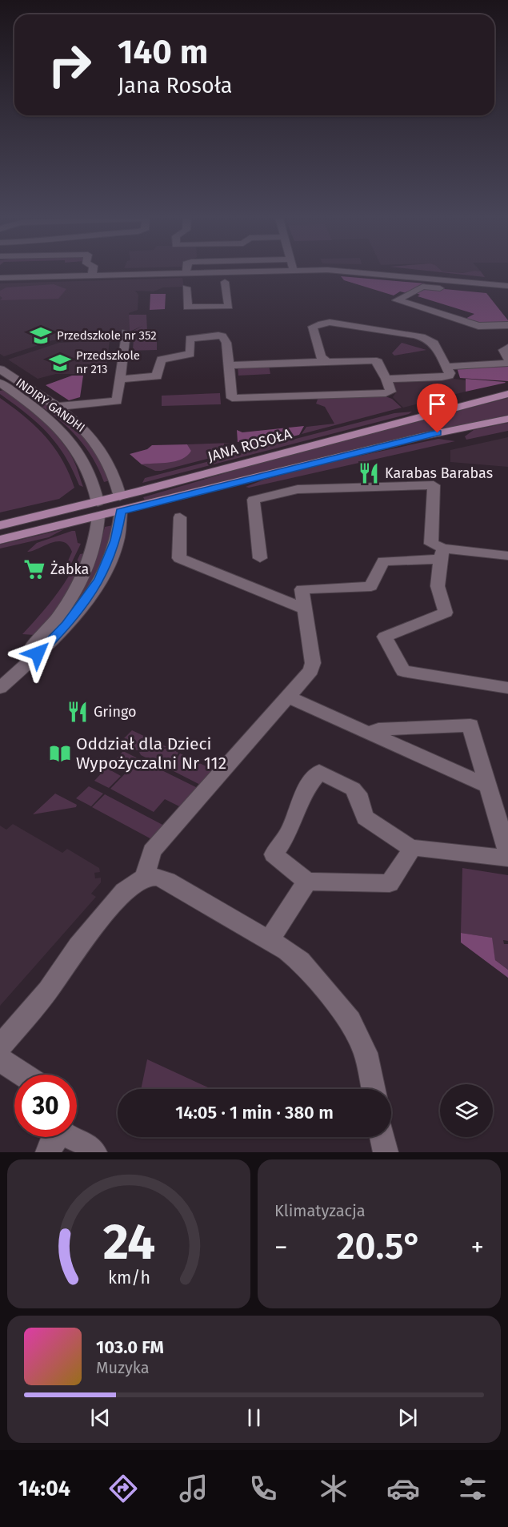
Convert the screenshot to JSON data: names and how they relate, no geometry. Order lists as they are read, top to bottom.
{
  "streets": {
    "main road": ["JANA ROSOŁA"],
    "street": ["INDIRY GANDHI"]
  },
  "crossings": [
    ["INDIRY GANDHI", "JANA ROSOŁA"]
  ],
  "places": {
    "school or university": ["Przedszkole nr 352", "Przedszkole nr 213"],
    "restaurant": ["Karabas Barabas", "Gringo"],
    "supermarket": ["Żabka"],
    "library": ["Oddział dla Dzieci Wypożyczalni Nr 112"]
  },
  "page": {
    "turn": ["140 m", "Jana Rosoła"],
    "limit": "30",
    "trip": "14:05 · 1 min · 380 m",
    "tile": "Klimatyzacja",
    "heat": ["−", "20.5°", "+"],
    "song": ["103.0 FM", "Muzyka"],
    "tabs": "14:04",
    "gauge": ["24", "km/h"]
  }
}
